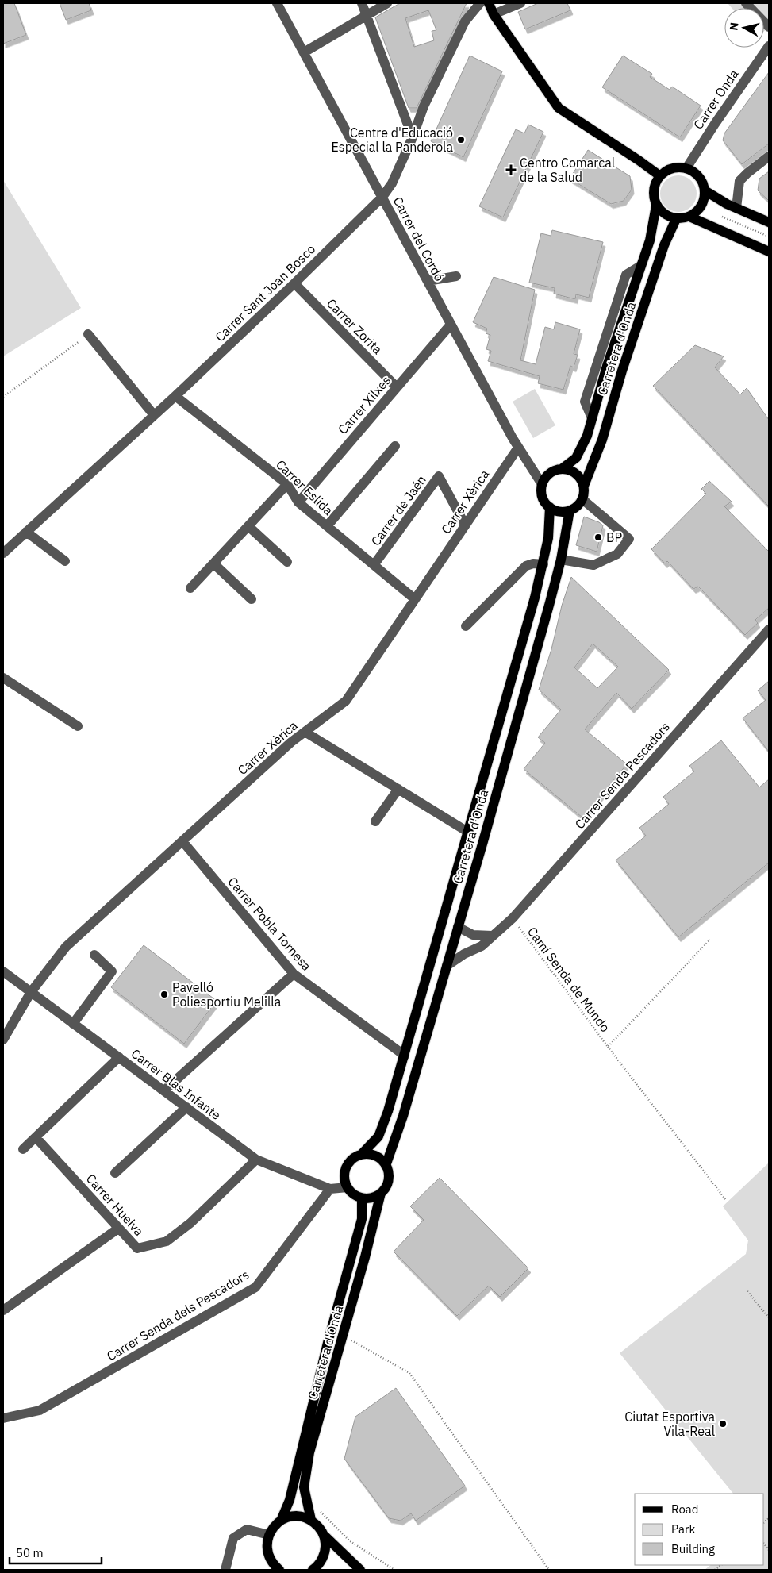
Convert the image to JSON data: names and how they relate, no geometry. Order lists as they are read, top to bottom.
{
  "streets": {
    "main road": ["Carretera d'Onda"],
    "street": [
      "Carrer Onda",
      "Carrer del Cordó",
      "Carrer Sant Joan Bosco",
      "Carrer Zorita",
      "Carrer Xilxes",
      "Carrer Eslida",
      "Carrer Xèrica",
      "Carrer de Jaén",
      "Carrer Senda Pescadors",
      "Carrer Pobla Tornesa",
      "Carrer Blas Infante",
      "Carrer Huelva",
      "Carrer Senda dels Pescadors"
    ],
    "path": ["Camí Senda de Mundo"]
  },
  "crossings": [
    ["Carrer Onda", "Carretera d'Onda"],
    ["Carrer del Cordó", "Carrer Sant Joan Bosco"],
    ["Carrer del Cordó", "Carretera d'Onda"],
    ["Carrer del Cordó", "Carrer Xilxes"],
    ["Carrer del Cordó", "Carrer Xèrica"],
    ["Carrer Sant Joan Bosco", "Carrer Zorita"],
    ["Carrer Sant Joan Bosco", "Carrer Eslida"],
    ["Carrer Zorita", "Carrer Xilxes"],
    ["Carretera d'Onda", "Carrer Senda Pescadors"],
    ["Carretera d'Onda", "Carrer Pobla Tornesa"],
    ["Carretera d'Onda", "Carrer Blas Infante"],
    ["Carrer Xilxes", "Carrer Eslida"],
    ["Carrer Eslida", "Carrer Xèrica"],
    ["Carrer Eslida", "Carrer de Jaén"],
    ["Carrer Xèrica", "Carrer de Jaén"],
    ["Carrer Xèrica", "Carrer Pobla Tornesa"],
    ["Carrer Xèrica", "Carrer Blas Infante"],
    ["Carrer Senda Pescadors", "Camí Senda de Mundo"],
    ["Carrer Blas Infante", "Carrer Huelva"],
    ["Carrer Blas Infante", "Carrer Senda dels Pescadors"]
  ],
  "places": {
    "other": [
      "Centre d'Educació Especial la Panderola",
      "BP",
      "Pavelló Poliesportiu Melilla",
      "Ciutat Esportiva Vila-Real"
    ],
    "health": ["Centro Comarcal de la Salud"]
  },
  "legend": ["Road", "Park", "Building"],
  "scale_bar": "50 m",
  "north": "left"
}
